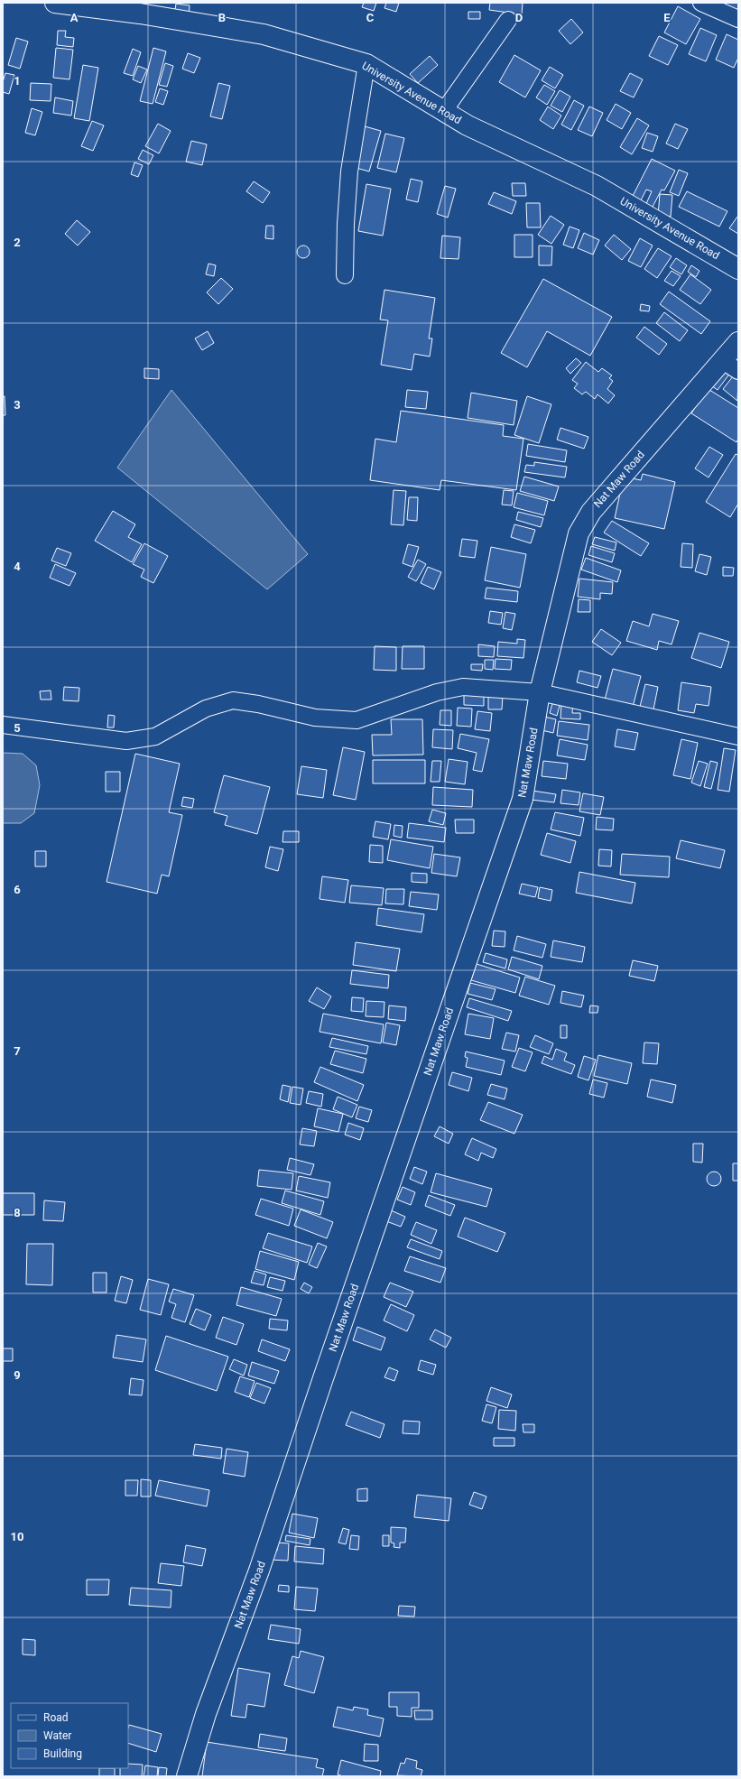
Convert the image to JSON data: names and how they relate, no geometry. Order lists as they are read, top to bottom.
{
  "streets": {
    "main road": ["University Avenue Road", "Nat Maw Road"]
  },
  "legend": ["Road", "Water", "Building"],
  "grid": {
    "columns": [
      "A",
      "B",
      "C",
      "D",
      "E"
    ],
    "rows": [
      "1",
      "2",
      "3",
      "4",
      "5",
      "6",
      "7",
      "8",
      "9",
      "10"
    ]
  }
}
